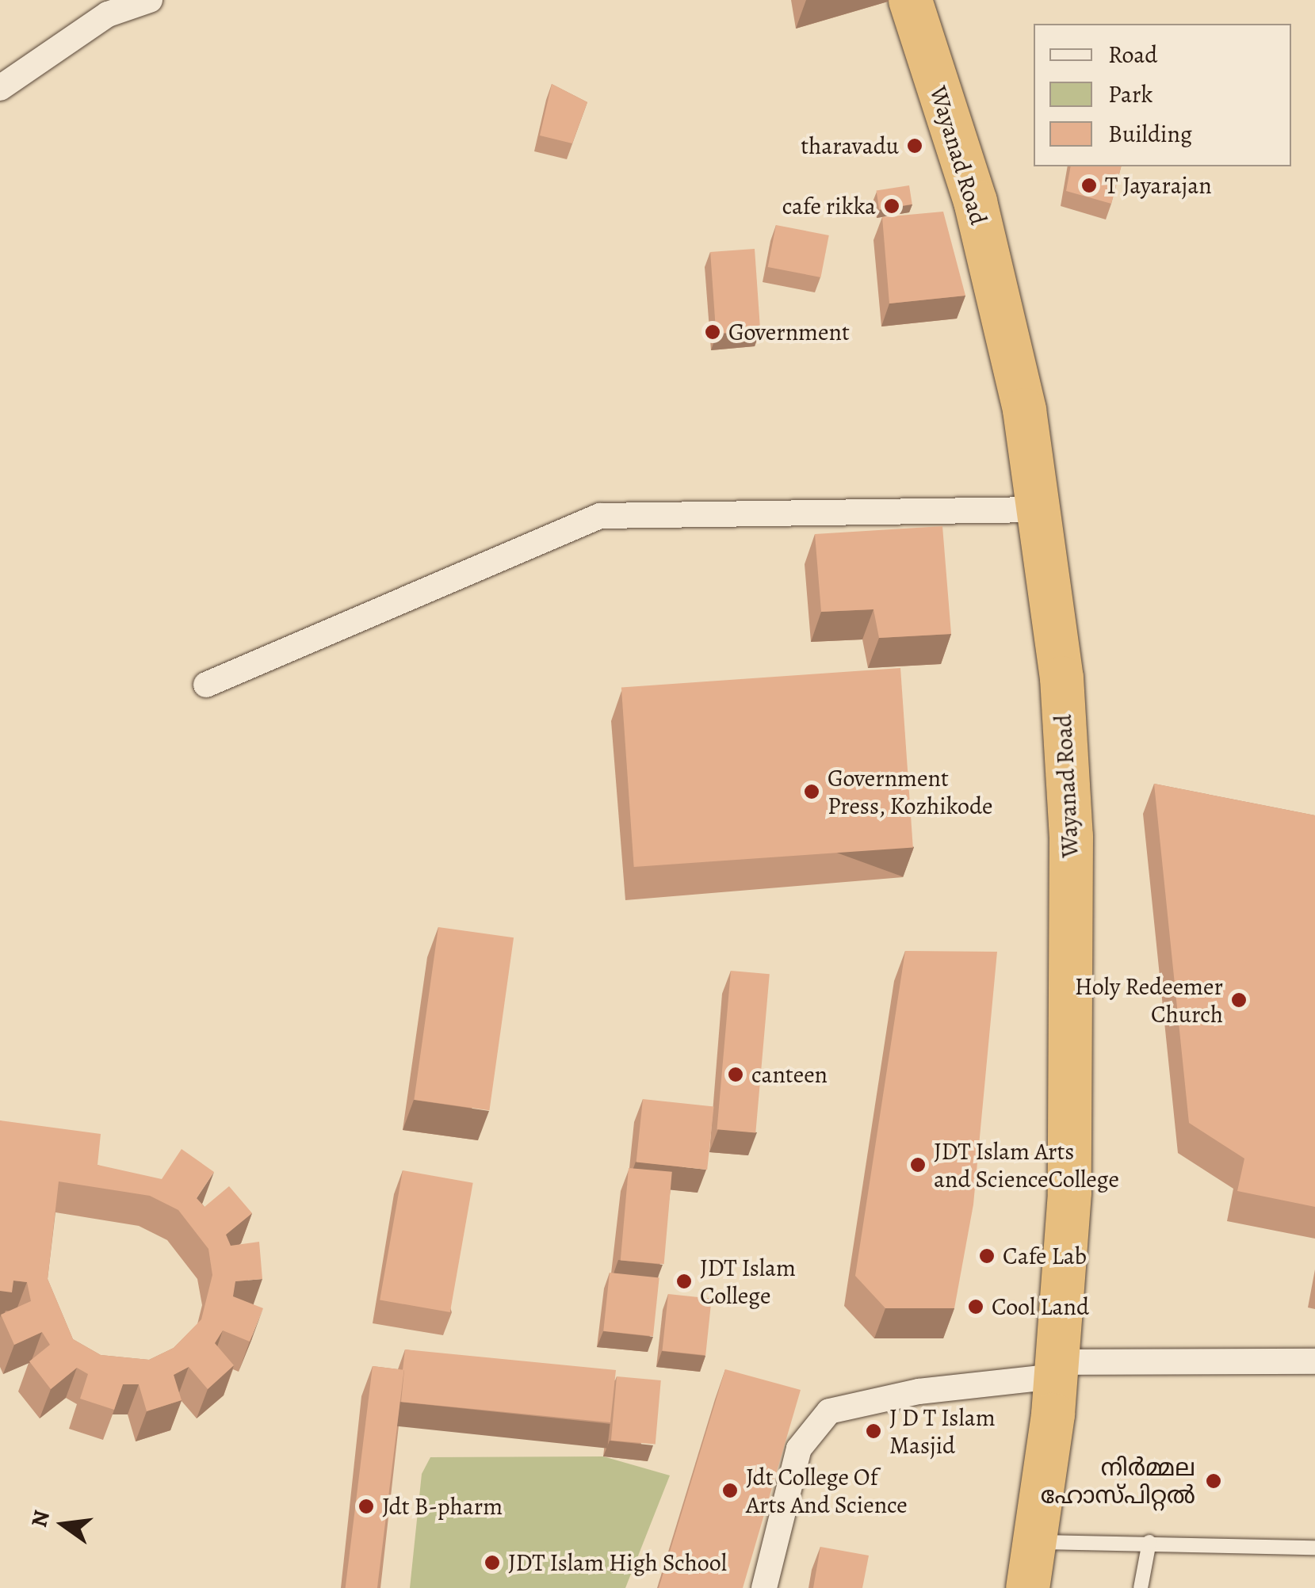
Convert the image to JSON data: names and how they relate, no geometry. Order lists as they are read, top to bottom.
{
  "streets": {
    "highway": ["Wayanad Road"]
  },
  "places": [
    "tharavadu",
    "T Jayarajan",
    "cafe rikka",
    "Government",
    "Government Press, Kozhikode",
    "Holy Redeemer Church",
    "canteen",
    "JDT Islam Arts and ScienceCollege",
    "Cafe Lab",
    "JDT Islam College",
    "Cool Land",
    "J D T Islam Masjid",
    "നിർമ്മല ഹോസ്പിറ്റൽ",
    "Jdt College Of Arts And Science",
    "Jdt B-pharm",
    "JDT Islam High School"
  ],
  "legend": ["Road", "Park", "Building"],
  "north": "left"
}
